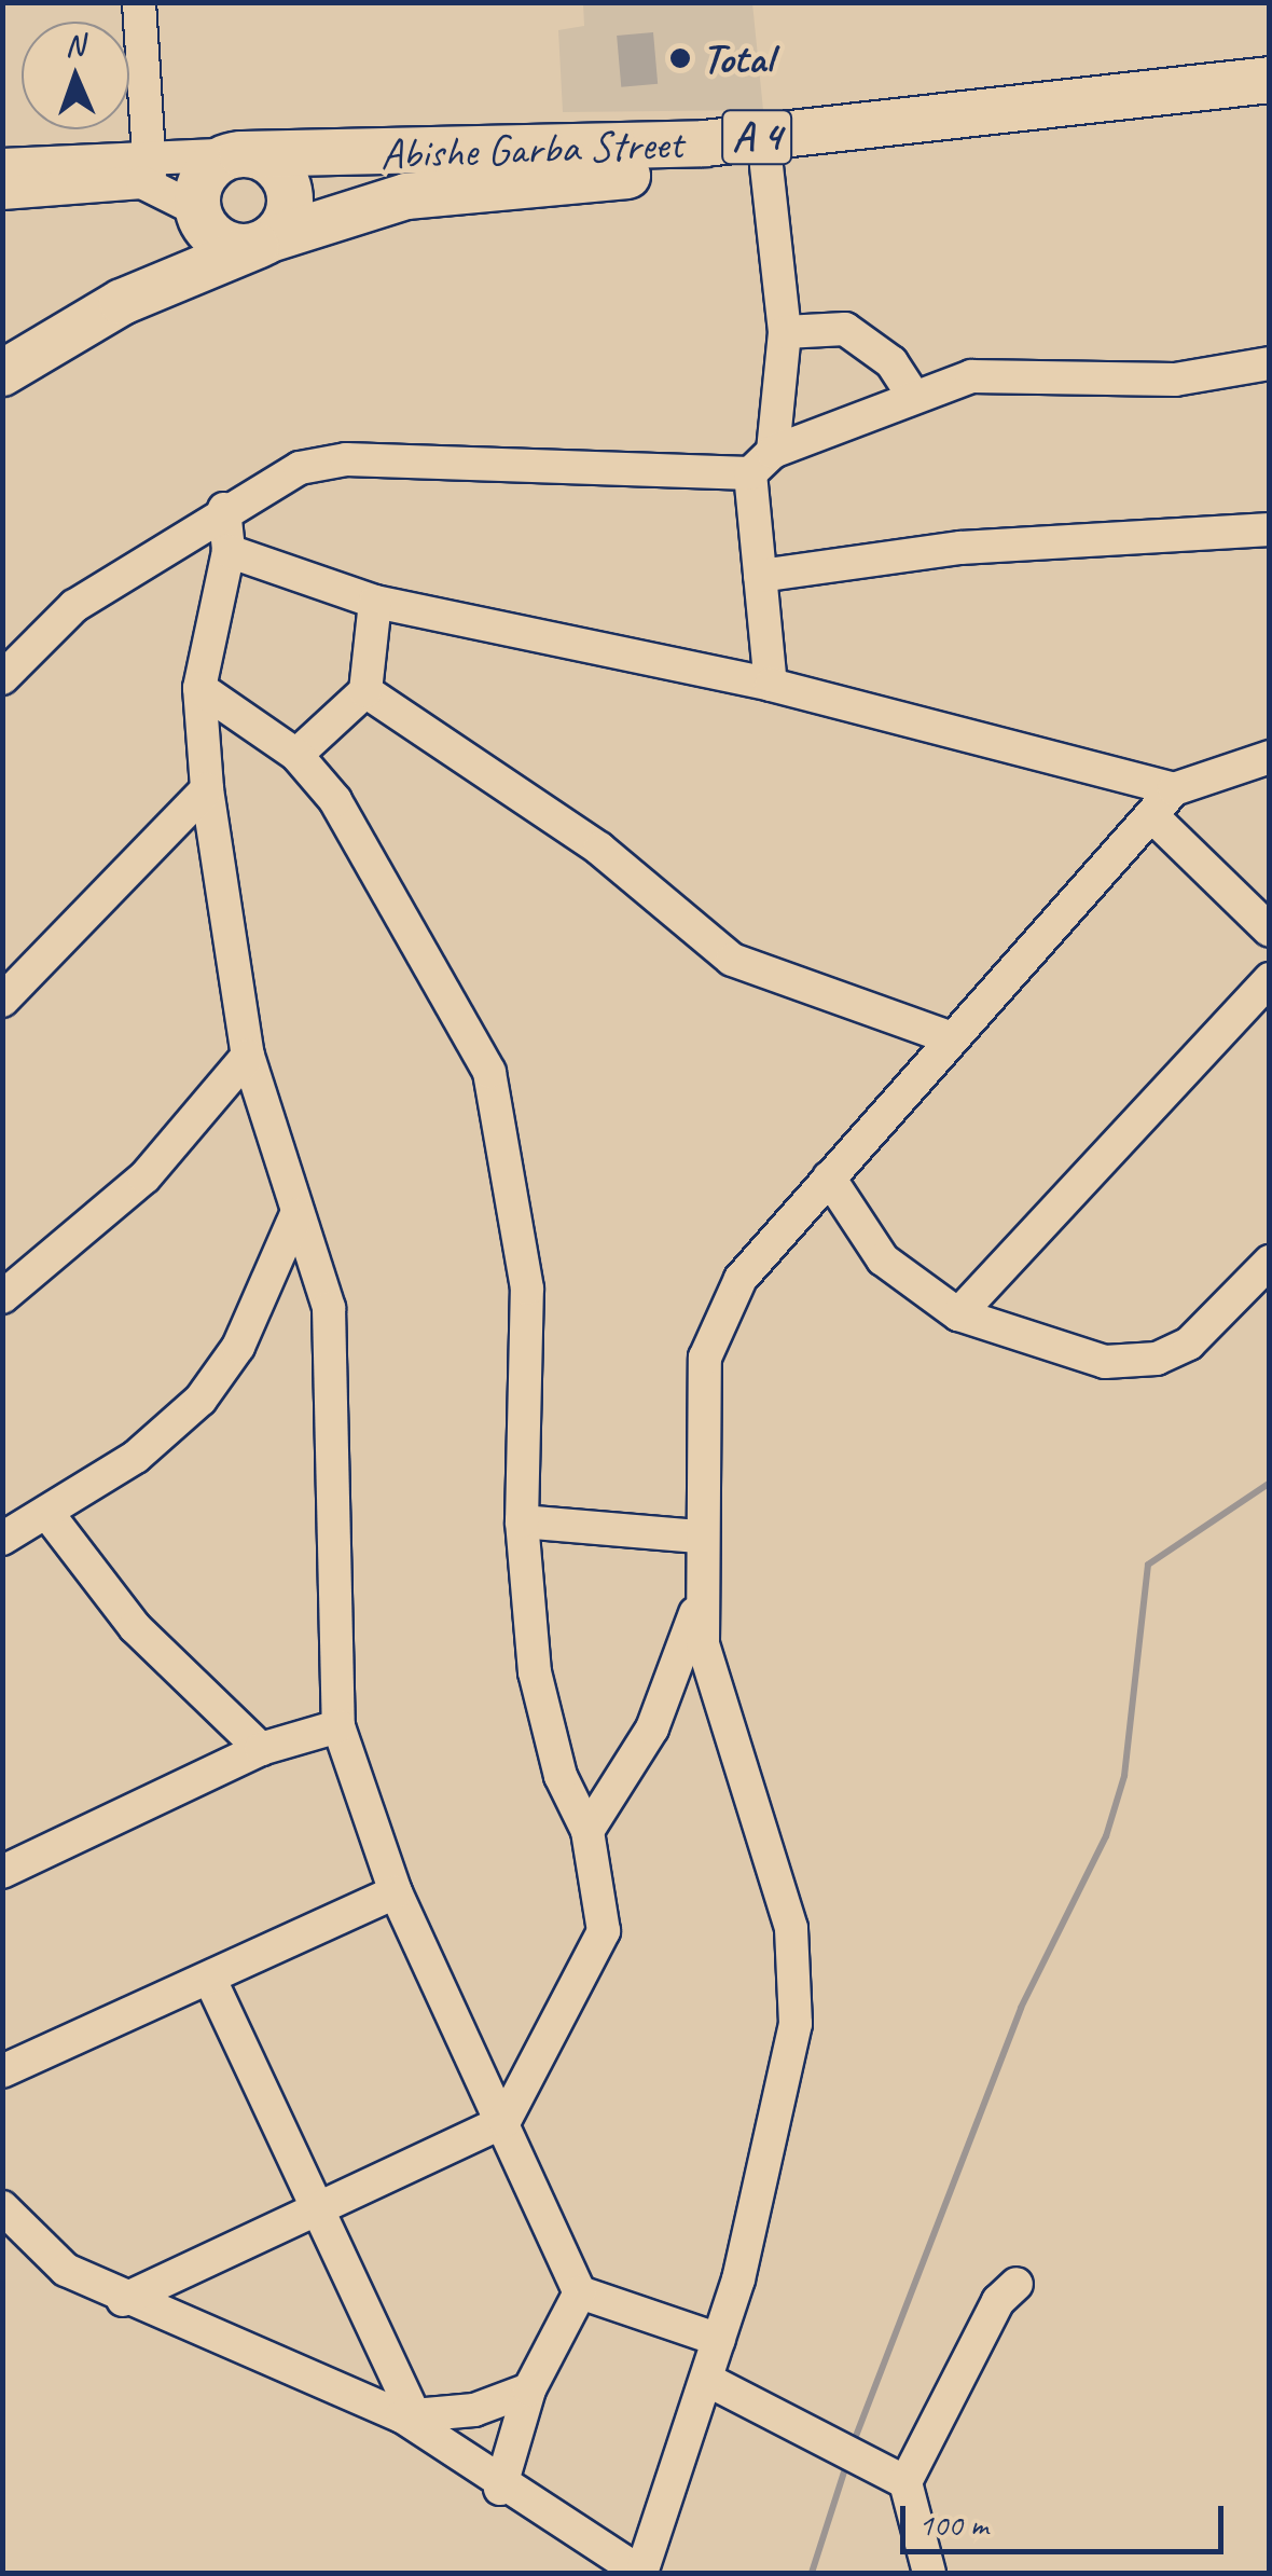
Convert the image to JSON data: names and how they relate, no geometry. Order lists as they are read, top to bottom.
{
  "streets": {
    "highway": ["A 4", "Abishe Garba Street"]
  },
  "crossings": [
    ["A 4", "Abishe Garba Street"]
  ],
  "places": ["Total"],
  "scale_bar": "100 m",
  "north": "top"
}
